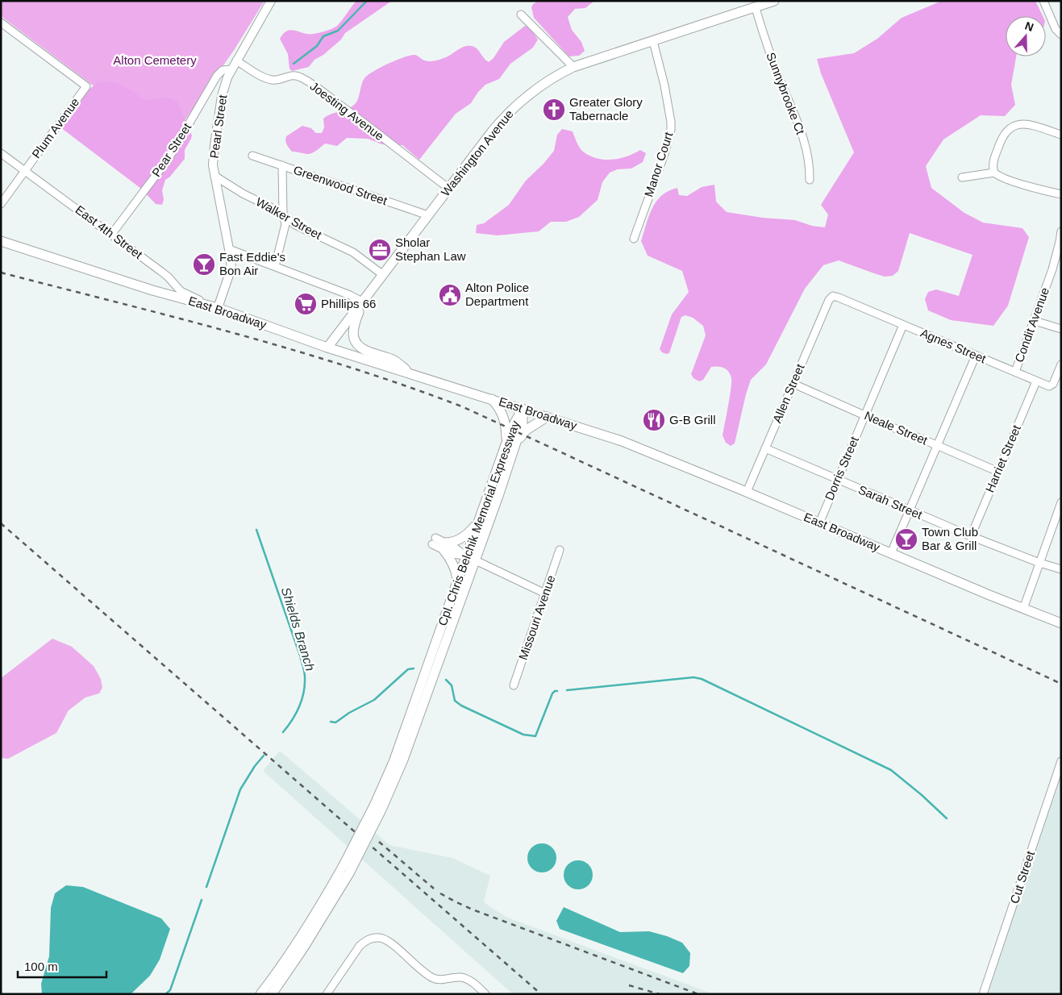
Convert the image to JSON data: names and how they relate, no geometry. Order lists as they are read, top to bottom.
{
  "streets": {
    "main road": ["Washington Avenue", "East Broadway", "Cpl. Chris Belchik Memorial Expressway"],
    "street": [
      "Sunnybrooke Ct",
      "Joesting Avenue",
      "Pearl Street",
      "Plum Avenue",
      "Pear Street",
      "Manor Court",
      "Greenwood Street",
      "Walker Street",
      "East 4th Street",
      "Condit Avenue",
      "Agnes Street",
      "Allen Street",
      "Neale Street",
      "Harriet Street",
      "Dorris Street",
      "Sarah Street",
      "Missouri Avenue",
      "Cut Street"
    ]
  },
  "crossings": [
    ["Sunnybrooke Ct", "Washington Avenue"],
    ["Joesting Avenue", "Washington Avenue"],
    ["Pearl Street", "Pear Street"],
    ["Pearl Street", "Walker Street"],
    ["Pearl Street", "East 4th Street"],
    ["Pearl Street", "East Broadway"],
    ["Plum Avenue", "East 4th Street"],
    ["Pear Street", "East 4th Street"],
    ["Washington Avenue", "Manor Court"],
    ["Washington Avenue", "Greenwood Street"],
    ["Washington Avenue", "Walker Street"],
    ["Washington Avenue", "East Broadway"],
    ["East 4th Street", "East Broadway"],
    ["East Broadway", "Allen Street"],
    ["East Broadway", "Dorris Street"],
    ["East Broadway", "Cpl. Chris Belchik Memorial Expressway"],
    ["Condit Avenue", "Agnes Street"],
    ["Agnes Street", "Allen Street"],
    ["Agnes Street", "Harriet Street"],
    ["Agnes Street", "Dorris Street"],
    ["Allen Street", "Neale Street"],
    ["Allen Street", "Sarah Street"],
    ["Neale Street", "Harriet Street"],
    ["Neale Street", "Dorris Street"],
    ["Harriet Street", "Sarah Street"],
    ["Dorris Street", "Sarah Street"]
  ],
  "water": ["Shields Branch"],
  "parks": ["Alton Cemetery"],
  "places": {
    "church": ["Greater Glory Tabernacle"],
    "office": ["Sholar Stephan Law"],
    "bar": ["Fast Eddie's Bon Air", "Town Club Bar & Grill"],
    "public building": ["Alton Police Department"],
    "supermarket": ["Phillips 66"],
    "restaurant": ["G-B Grill"]
  },
  "scale_bar": "100 m",
  "north": "top"
}
